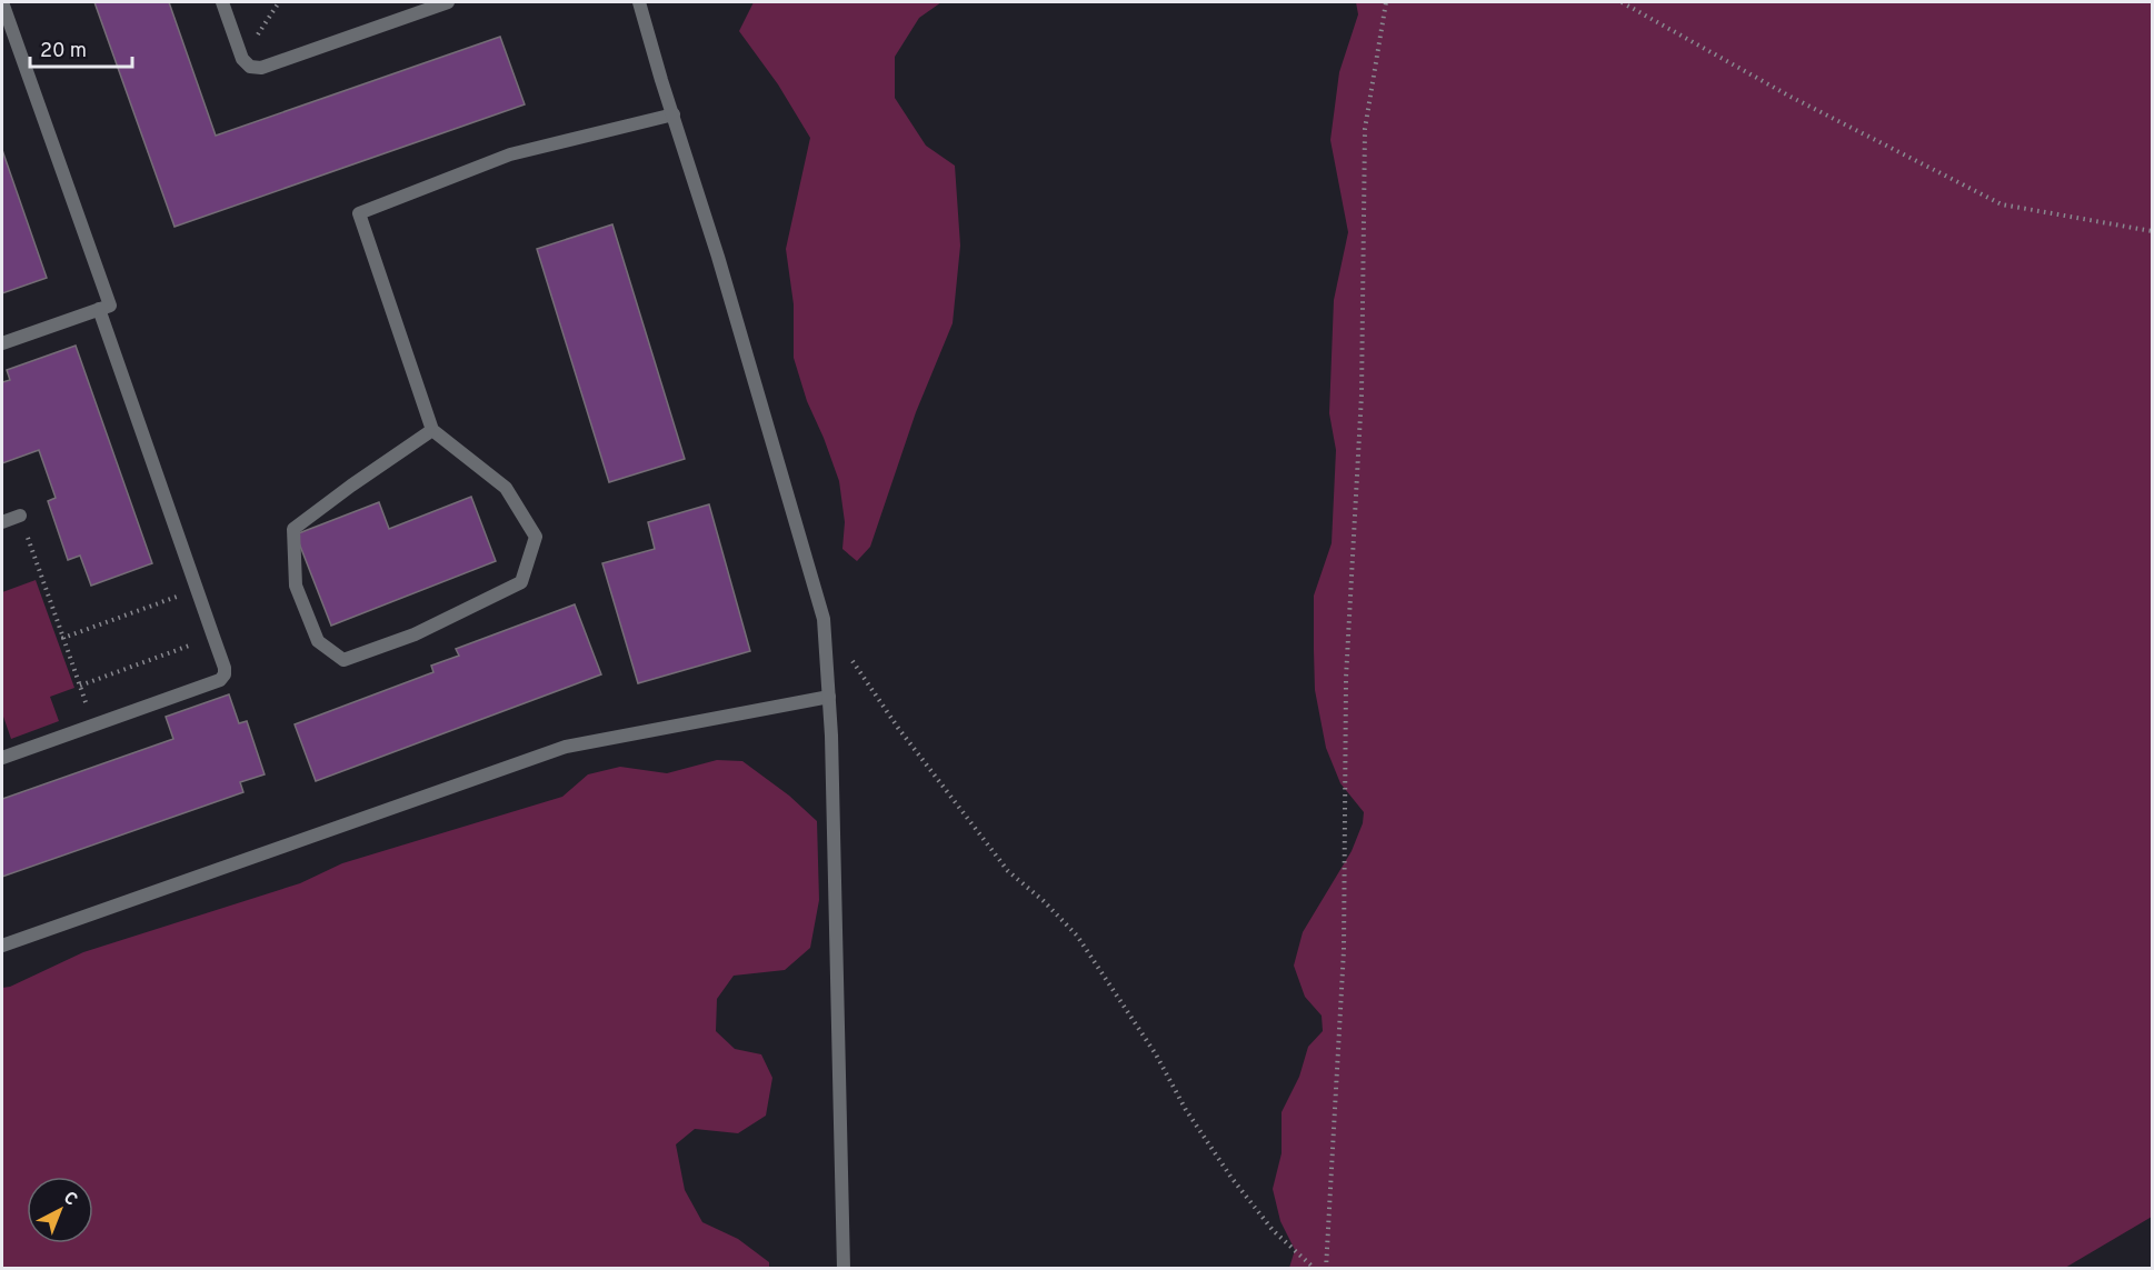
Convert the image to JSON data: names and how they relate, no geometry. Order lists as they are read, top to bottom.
{
  "scale_bar": "20 m",
  "north": "top right"
}
